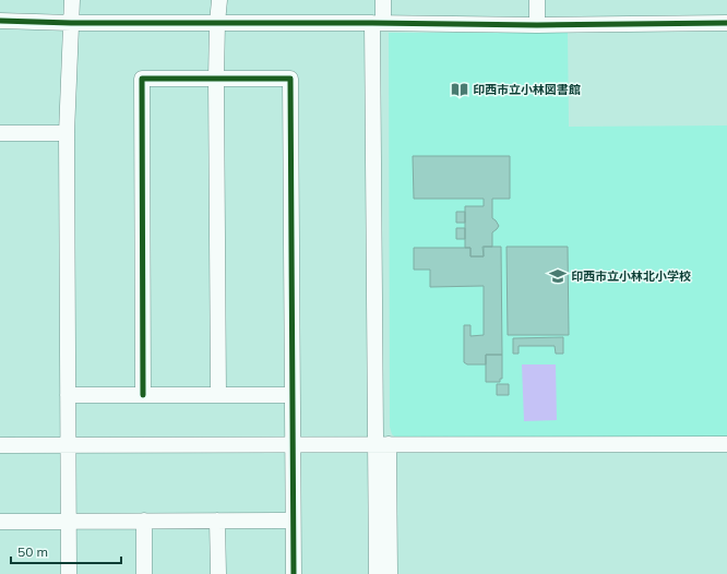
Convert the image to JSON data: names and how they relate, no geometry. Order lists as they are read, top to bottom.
{
  "places": {
    "library": ["印西市立小林図書館"],
    "school or university": ["印西市立小林北小学校"]
  },
  "scale_bar": "50 m"
}
